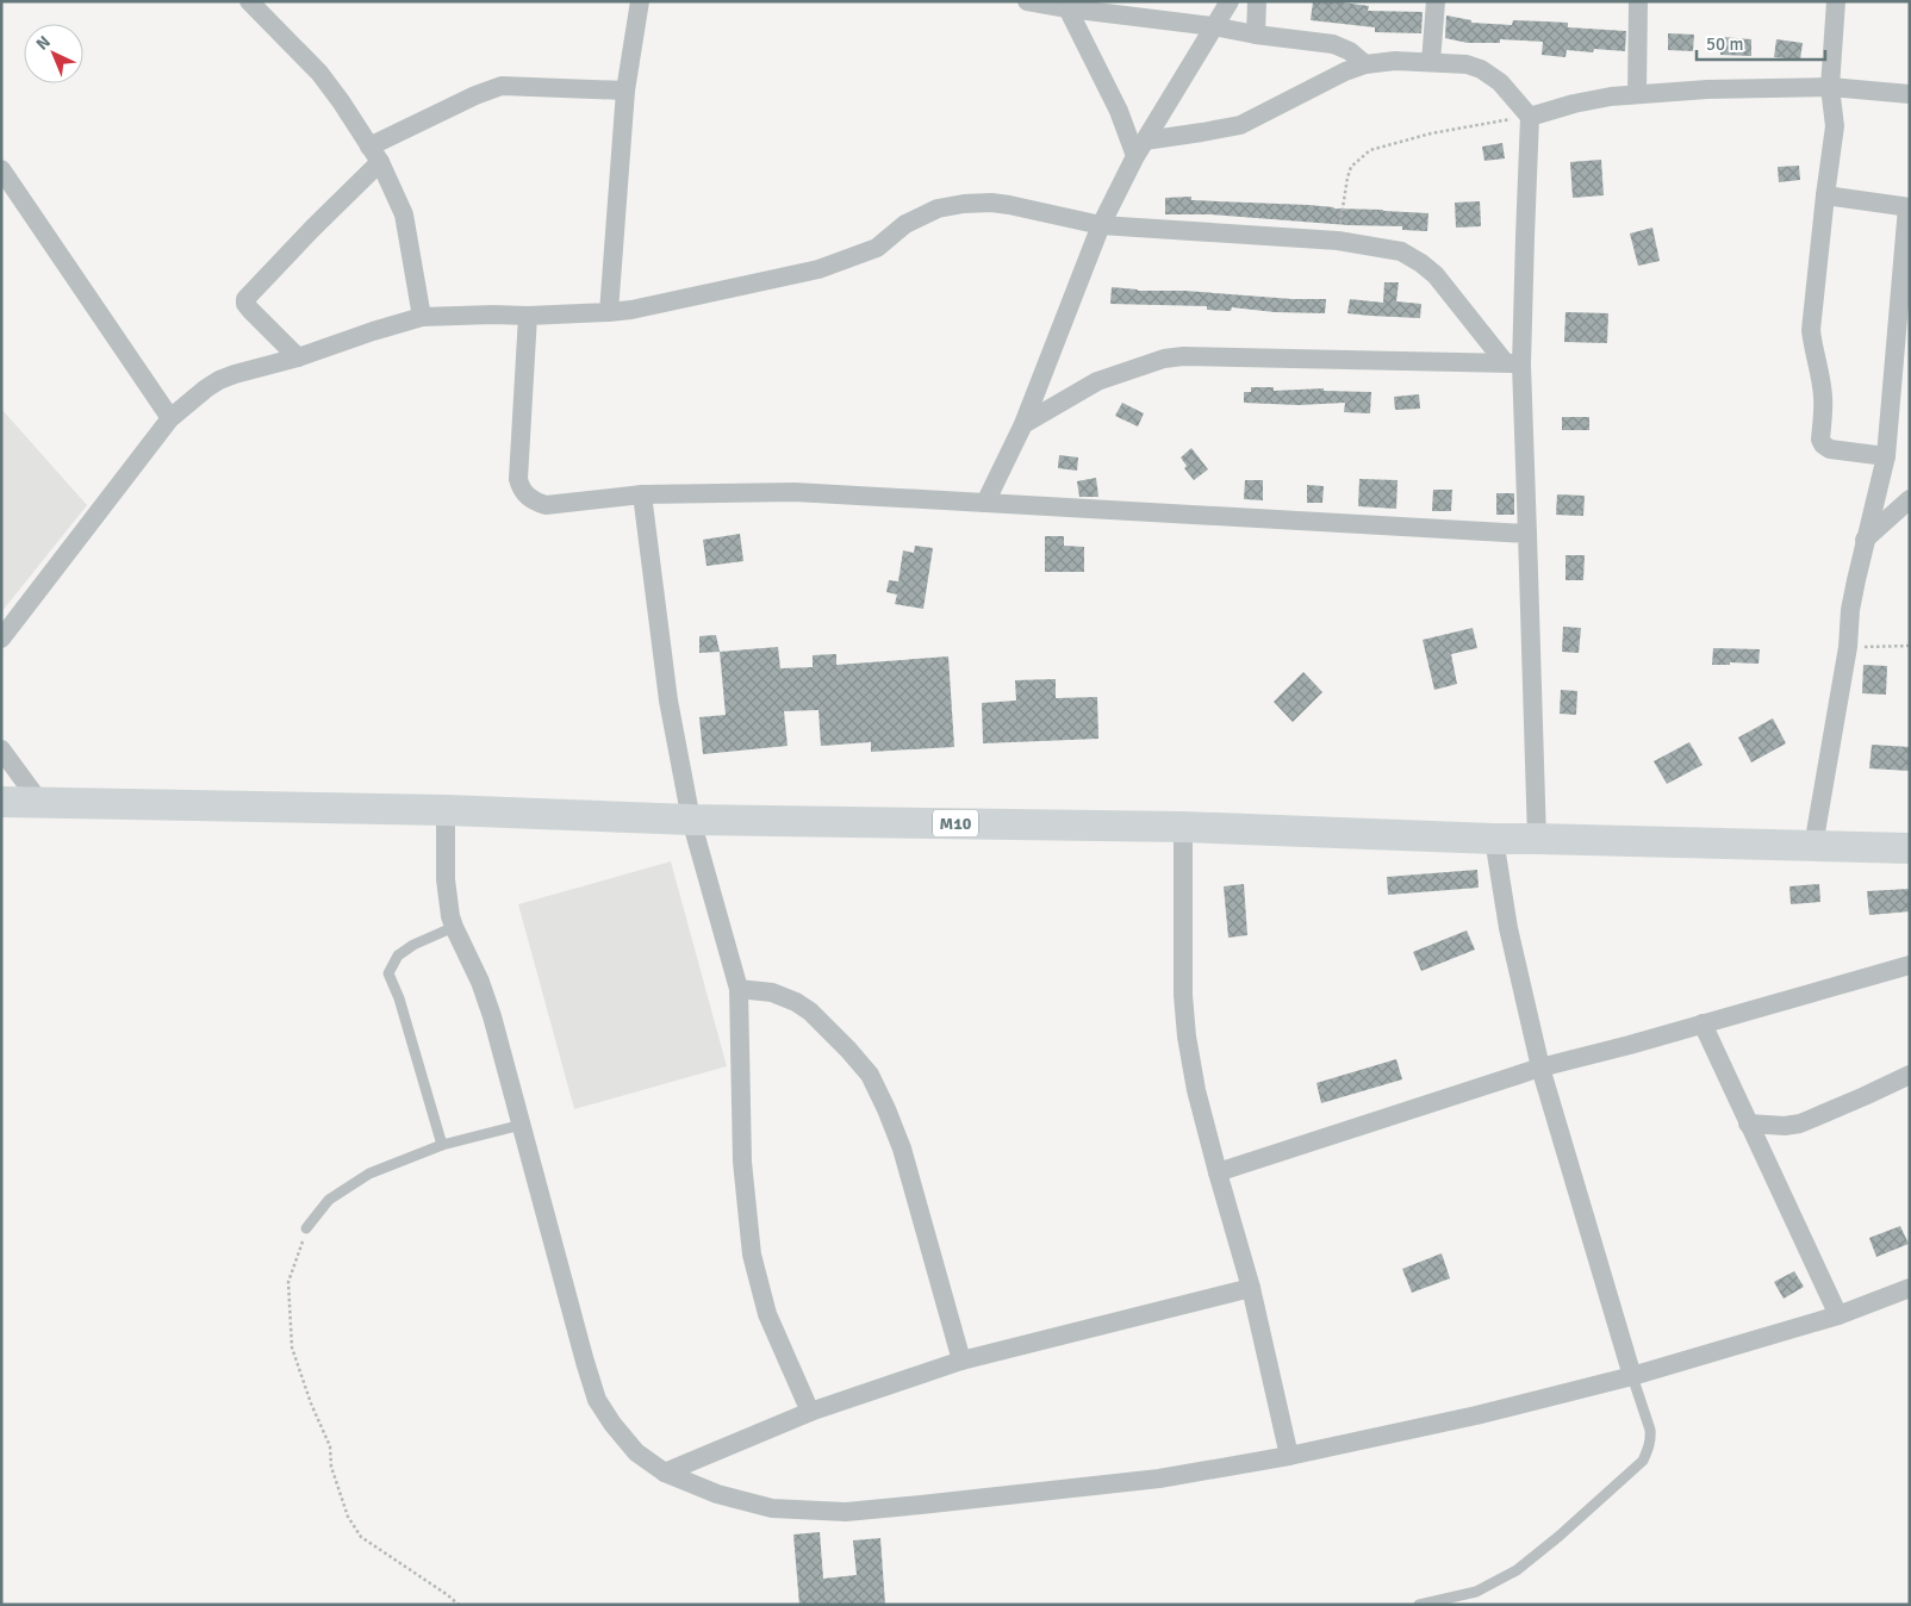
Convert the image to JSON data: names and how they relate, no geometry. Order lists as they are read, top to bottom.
{
  "streets": {
    "main road": ["M10"]
  },
  "scale_bar": "50 m",
  "north": "top left"
}
